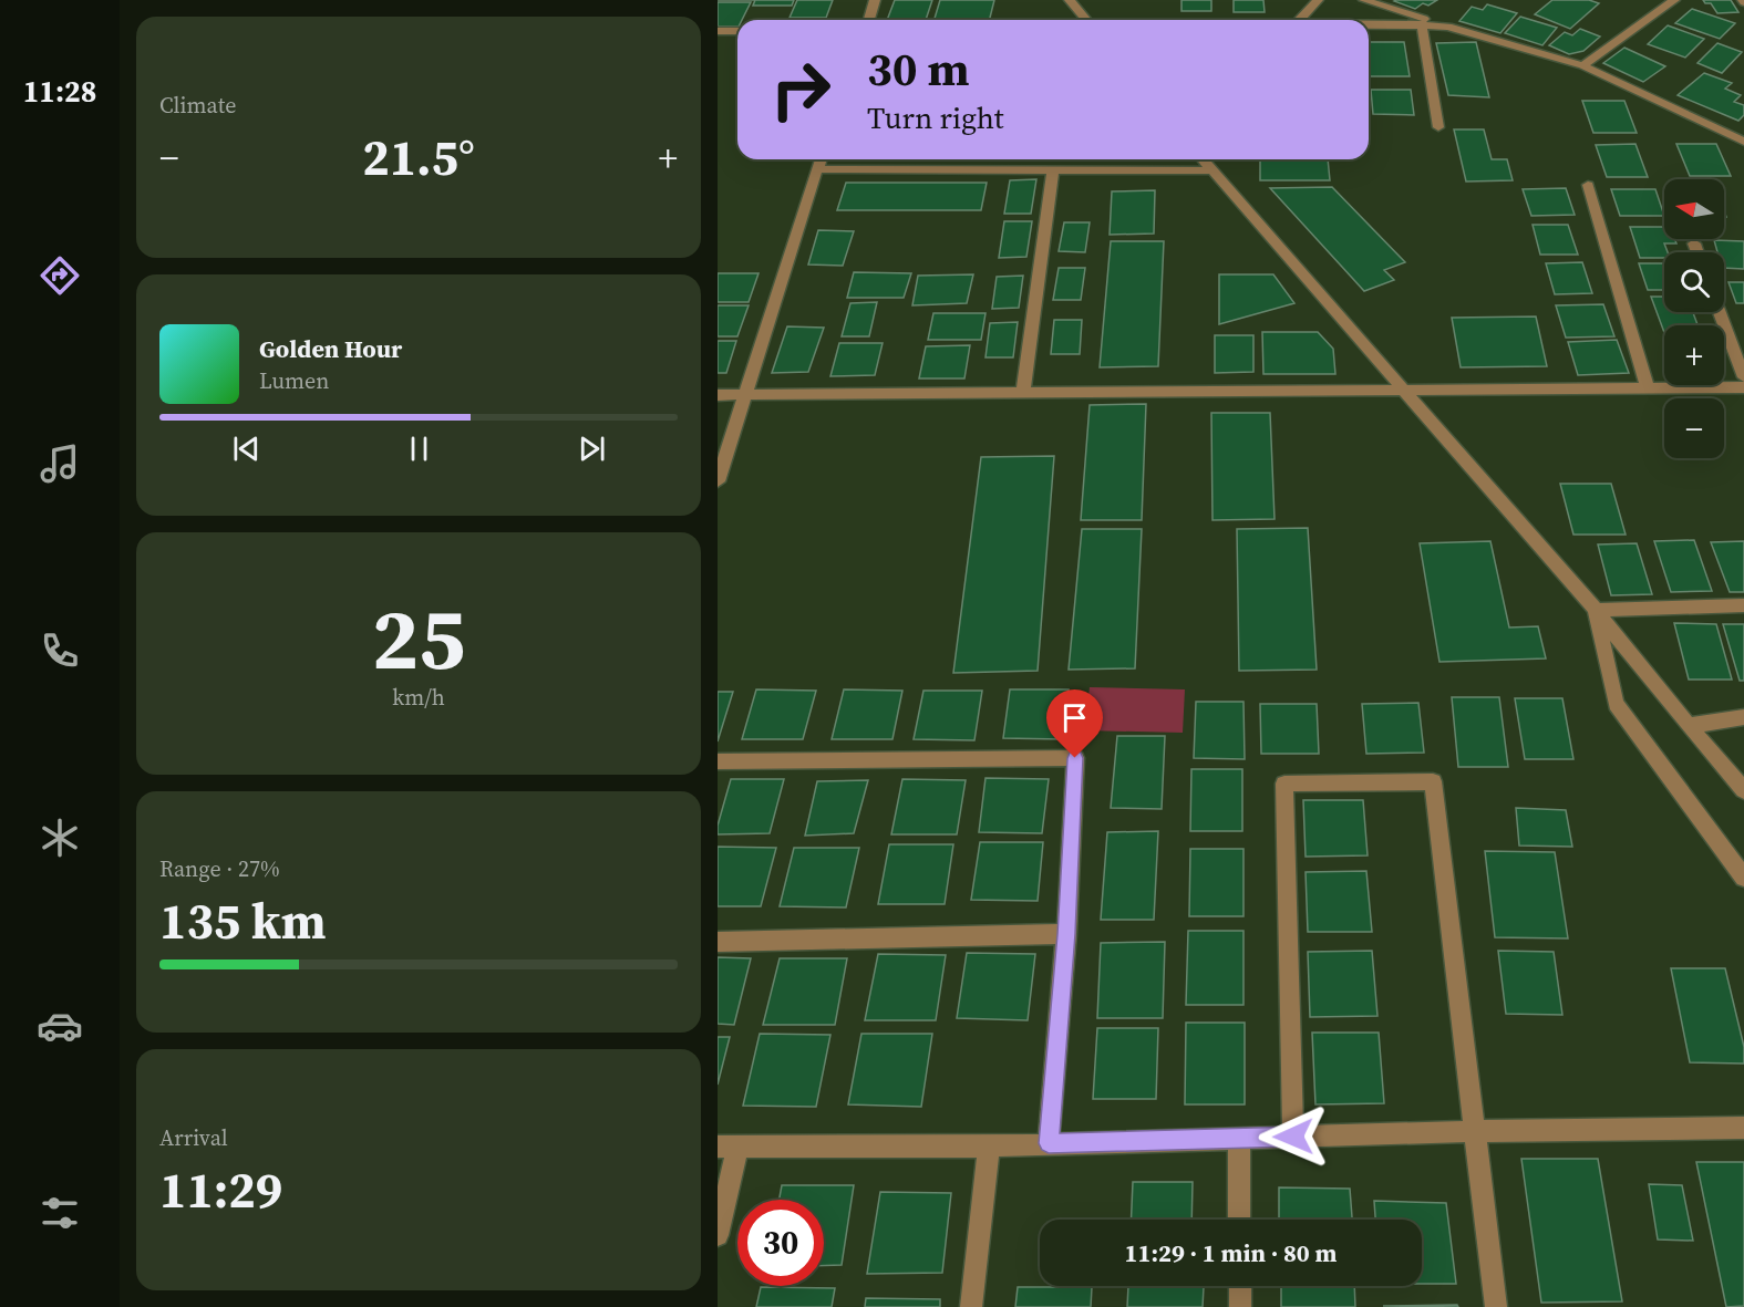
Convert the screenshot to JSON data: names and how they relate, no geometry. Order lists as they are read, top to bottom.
{
  "north": "left",
  "page": {
    "tabs": "11:28",
    "tile": [
      "Climate",
      ["25", "km/h"],
      ["Range · 27%", "135 km"],
      ["Arrival", "11:29"]
    ],
    "turn": ["30 m", "Turn right"],
    "heat": ["−", "21.5°", "+"],
    "map_buttons": ["+", "−"],
    "song": ["Golden Hour", "Lumen"],
    "limit": "30",
    "trip": "11:29 · 1 min · 80 m"
  }
}
